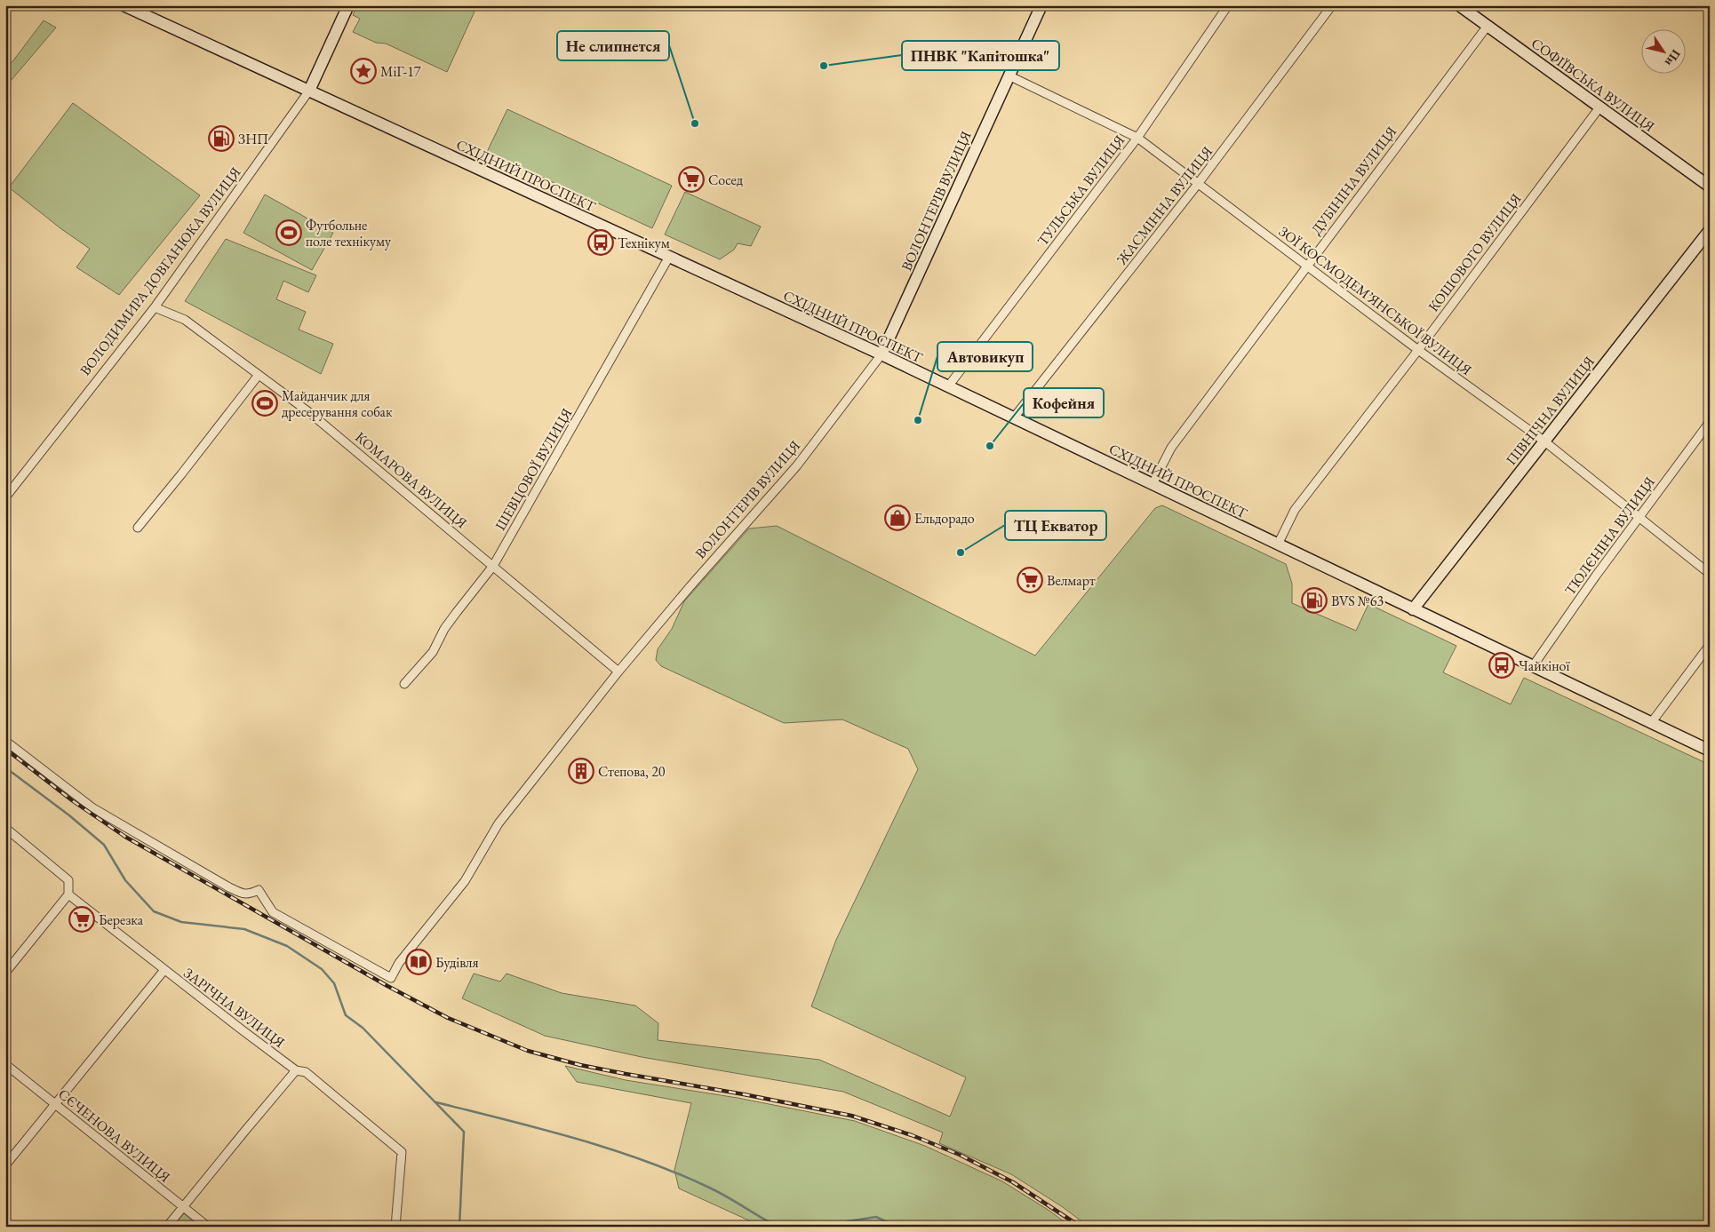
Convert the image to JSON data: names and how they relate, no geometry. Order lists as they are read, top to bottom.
{
  "streets": {
    "main road": [
      "СОФІЇВСЬКА ВУЛИЦЯ",
      "СХІДНИЙ ПРОСПЕКТ",
      "ВОЛОНТЕРІВ ВУЛИЦЯ",
      "ВОЛОДИМИРА ДОВГАНЮКА ВУЛИЦЯ",
      "ПІВНІЧНА ВУЛИЦЯ"
    ],
    "street": [
      "ДУБІНІНА ВУЛИЦЯ",
      "ТУЛЬСЬКА ВУЛИЦЯ",
      "ЖАСМІННА ВУЛИЦЯ",
      "КОШОВОГО ВУЛИЦЯ",
      "ЗОЇ КОСМОДЕМ’ЯНСЬКОЇ ВУЛИЦЯ",
      "ШЕВЦОВОЇ ВУЛИЦЯ",
      "КОМАРОВА ВУЛИЦЯ",
      "ТЮЛЄНІНА ВУЛИЦЯ",
      "ЗАРІЧНА ВУЛИЦЯ",
      "СЄЧЕНОВА ВУЛИЦЯ"
    ]
  },
  "crossings": [
    ["СОФІЇВСЬКА ВУЛИЦЯ", "ДУБІНІНА ВУЛИЦЯ"],
    ["СОФІЇВСЬКА ВУЛИЦЯ", "КОШОВОГО ВУЛИЦЯ"],
    ["СХІДНИЙ ПРОСПЕКТ", "ДУБІНІНА ВУЛИЦЯ"],
    ["СХІДНИЙ ПРОСПЕКТ", "ТУЛЬСЬКА ВУЛИЦЯ"],
    ["СХІДНИЙ ПРОСПЕКТ", "ВОЛОНТЕРІВ ВУЛИЦЯ"],
    ["СХІДНИЙ ПРОСПЕКТ", "ЖАСМІННА ВУЛИЦЯ"],
    ["СХІДНИЙ ПРОСПЕКТ", "КОШОВОГО ВУЛИЦЯ"],
    ["СХІДНИЙ ПРОСПЕКТ", "ВОЛОДИМИРА ДОВГАНЮКА ВУЛИЦЯ"],
    ["СХІДНИЙ ПРОСПЕКТ", "ПІВНІЧНА ВУЛИЦЯ"],
    ["СХІДНИЙ ПРОСПЕКТ", "ШЕВЦОВОЇ ВУЛИЦЯ"],
    ["СХІДНИЙ ПРОСПЕКТ", "ТЮЛЄНІНА ВУЛИЦЯ"],
    ["ДУБІНІНА ВУЛИЦЯ", "ЗОЇ КОСМОДЕМ’ЯНСЬКОЇ ВУЛИЦЯ"],
    ["ТУЛЬСЬКА ВУЛИЦЯ", "ЗОЇ КОСМОДЕМ’ЯНСЬКОЇ ВУЛИЦЯ"],
    ["ВОЛОНТЕРІВ ВУЛИЦЯ", "ЗОЇ КОСМОДЕМ’ЯНСЬКОЇ ВУЛИЦЯ"],
    ["ВОЛОНТЕРІВ ВУЛИЦЯ", "КОМАРОВА ВУЛИЦЯ"],
    ["ЖАСМІННА ВУЛИЦЯ", "ЗОЇ КОСМОДЕМ’ЯНСЬКОЇ ВУЛИЦЯ"],
    ["КОШОВОГО ВУЛИЦЯ", "ЗОЇ КОСМОДЕМ’ЯНСЬКОЇ ВУЛИЦЯ"],
    ["ВОЛОДИМИРА ДОВГАНЮКА ВУЛИЦЯ", "КОМАРОВА ВУЛИЦЯ"],
    ["ЗОЇ КОСМОДЕМ’ЯНСЬКОЇ ВУЛИЦЯ", "ПІВНІЧНА ВУЛИЦЯ"],
    ["ЗОЇ КОСМОДЕМ’ЯНСЬКОЇ ВУЛИЦЯ", "ТЮЛЄНІНА ВУЛИЦЯ"],
    ["ШЕВЦОВОЇ ВУЛИЦЯ", "КОМАРОВА ВУЛИЦЯ"]
  ],
  "places": {
    "other": [
      "ПНВК \"Капітошка\"",
      "Не слипнется",
      "Автовикуп",
      "Кофейня",
      "ТЦ Екватор"
    ],
    "place": ["МіГ-17"],
    "fuel station": ["ЗНП", "BVS №63"],
    "supermarket": ["Сосед", "Велмарт", "Березка"],
    "sports": ["Футбольне поле технікуму", "Майданчик для дресерування собак"],
    "bus stop": ["Технікум", "Чайкіної"],
    "shop": ["Ельдорадо"],
    "building": ["Степова, 20"],
    "library": ["Будівля"]
  },
  "north": "bottom right"
}
